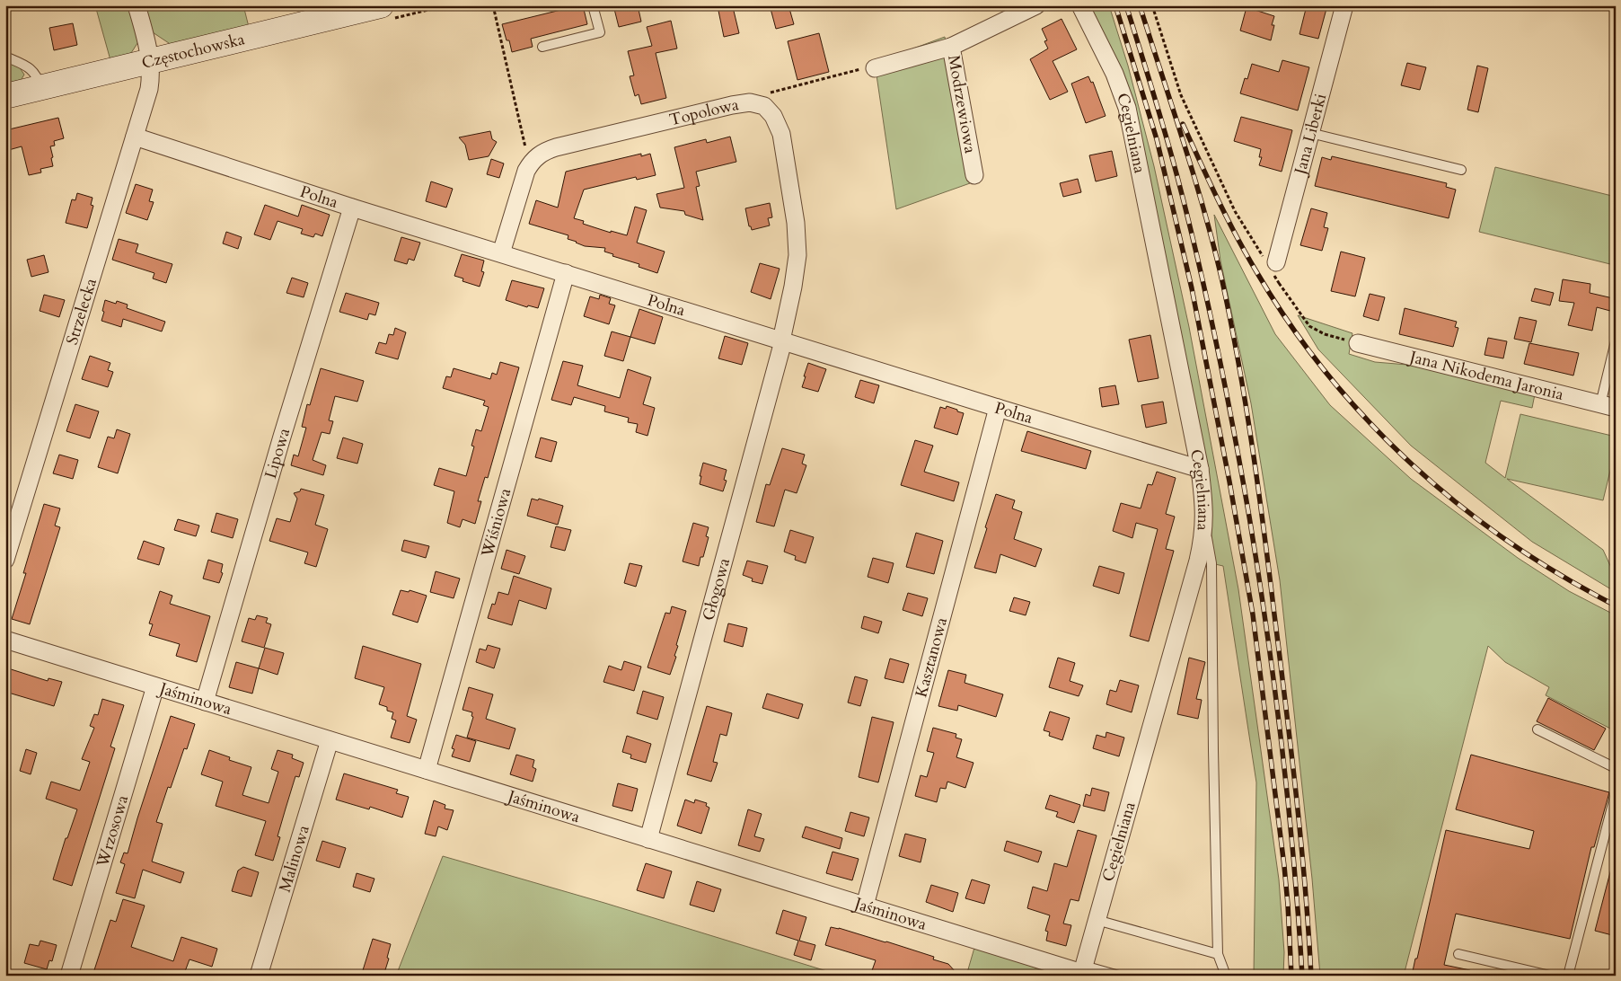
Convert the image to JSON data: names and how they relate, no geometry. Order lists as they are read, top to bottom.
{
  "streets": {
    "main road": ["Częstochowska"],
    "street": [
      "Modrzewiowa",
      "Topolowa",
      "Cegielniana",
      "Jana Liberki",
      "Polna",
      "Strzelecka",
      "Jana Nikodema Jaronia",
      "Lipowa",
      "Wiśniowa",
      "Głogowa",
      "Kasztanowa",
      "Jaśminowa",
      "Wrzosowa",
      "Malinowa"
    ]
  },
  "crossings": [
    ["Częstochowska", "Strzelecka"],
    ["Topolowa", "Polna"],
    ["Topolowa", "Głogowa"],
    ["Cegielniana", "Polna"],
    ["Cegielniana", "Jaśminowa"],
    ["Polna", "Strzelecka"],
    ["Polna", "Lipowa"],
    ["Polna", "Wiśniowa"],
    ["Polna", "Głogowa"],
    ["Polna", "Kasztanowa"],
    ["Lipowa", "Jaśminowa"],
    ["Wiśniowa", "Jaśminowa"],
    ["Głogowa", "Jaśminowa"],
    ["Kasztanowa", "Jaśminowa"],
    ["Jaśminowa", "Wrzosowa"],
    ["Jaśminowa", "Malinowa"]
  ]
}
